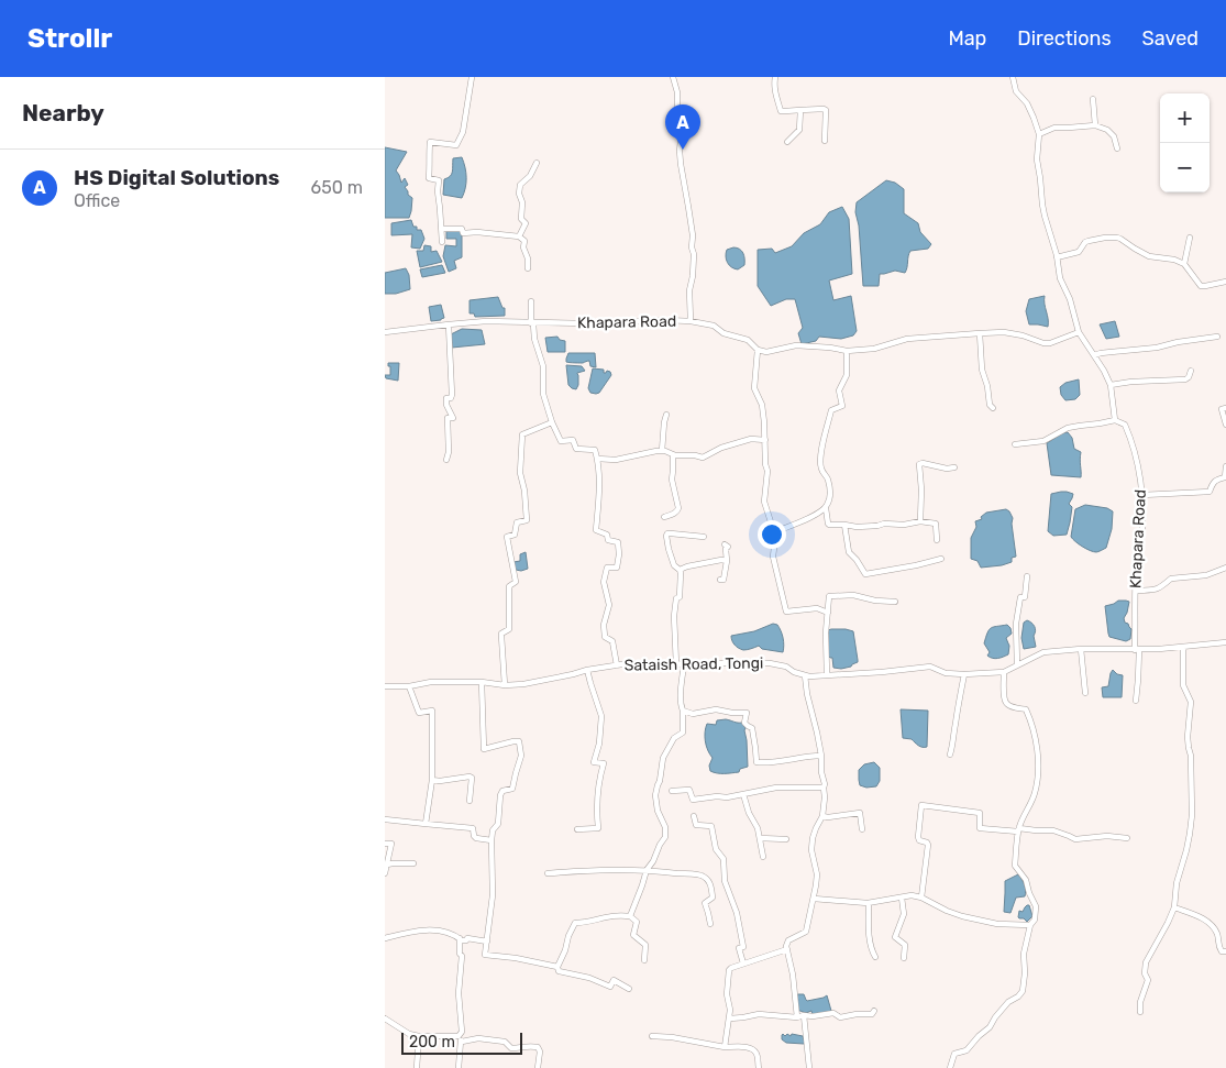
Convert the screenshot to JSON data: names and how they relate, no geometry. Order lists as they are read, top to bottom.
{
  "streets": {
    "street": ["Khapara Road", "Sataish Road, Tongi"]
  },
  "crossings": [
    ["Khapara Road", "Sataish Road, Tongi"]
  ],
  "scale_bar": "200 m",
  "page": {
    "header": "Strollr",
    "nav": ["Map", "Directions", "Saved"],
    "heading": "Nearby",
    "map_buttons": ["+", "−"],
    "pins": "A",
    "list": [
      {
        "mark": "A",
        "name": "HS Digital Solutions",
        "note": "Office",
        "value": "650 m"
      }
    ],
    "scale": "200 m"
  }
}
